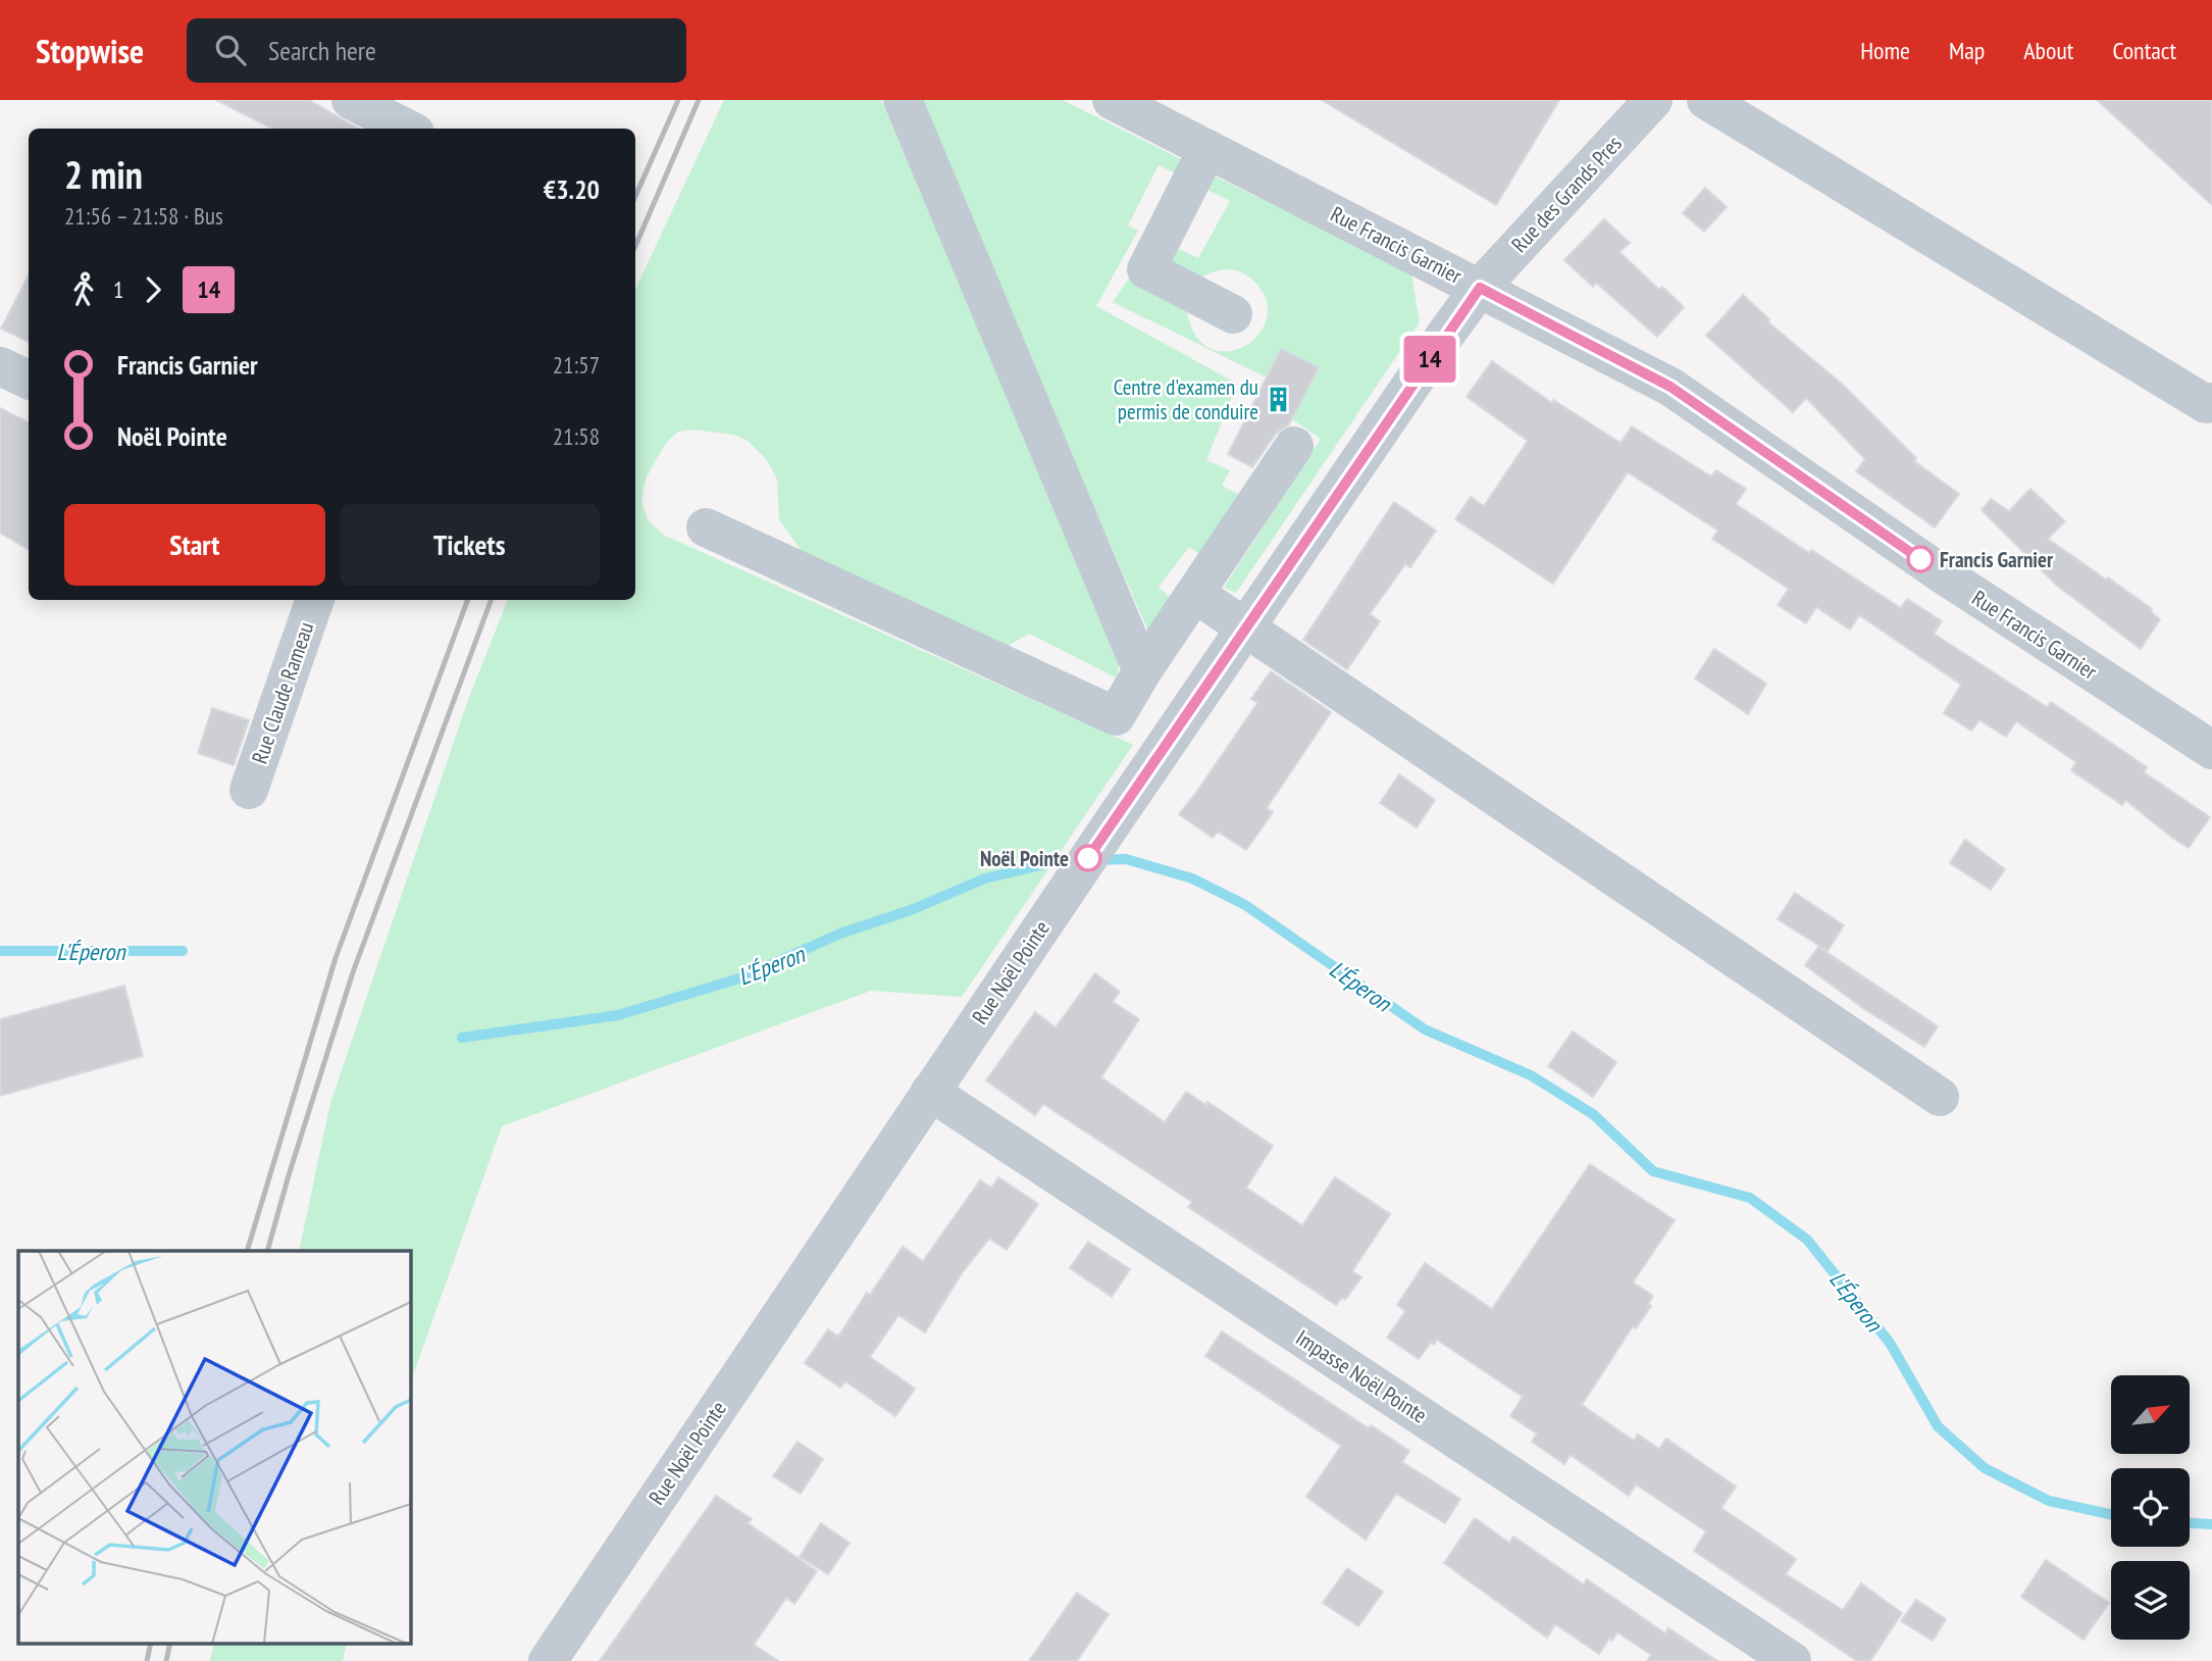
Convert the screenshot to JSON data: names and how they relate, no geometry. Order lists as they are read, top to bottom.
{
  "streets": {
    "street": [
      "Rue des Grands Pres",
      "Rue Francis Garnier",
      "Rue Claude Rameau",
      "Rue Noël Pointe",
      "Impasse Noël Pointe"
    ]
  },
  "crossings": [
    ["Rue des Grands Pres", "Rue Francis Garnier"],
    ["Rue des Grands Pres", "Rue Noël Pointe"],
    ["Rue Francis Garnier", "Rue Noël Pointe"],
    ["Rue Noël Pointe", "Impasse Noël Pointe"]
  ],
  "water": ["L'Éperon"],
  "places": {
    "building": ["Centre d'examen du permis de conduire"],
    "other": ["Francis Garnier", "Noël Pointe"]
  },
  "lines": ["bus line 14"],
  "north": "top right",
  "page": {
    "header": "Stopwise",
    "search": "Search here",
    "nav": [
      "Home",
      "Map",
      "About",
      "Contact"
    ],
    "on_map": "14",
    "heading": ["2 min", "21:56 – 21:58 · Bus", "€3.20"],
    "legs": ["1", "14"],
    "list": [
      {
        "name": "Francis Garnier",
        "value": "21:57"
      },
      {
        "name": "Noël Pointe",
        "value": "21:58"
      }
    ],
    "buttons": ["Start", "Tickets"]
  }
}
